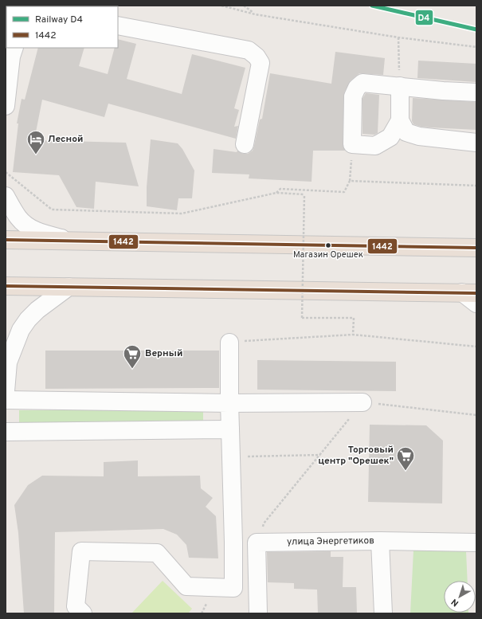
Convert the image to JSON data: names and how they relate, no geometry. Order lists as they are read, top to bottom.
{
  "streets": {
    "street": ["улица Энергетиков"]
  },
  "places": {
    "hotel": ["Лесной"],
    "other": ["Магазин Орешек"],
    "supermarket": ["Верный", "Торговый центр \"Орешек\""]
  },
  "lines": ["rail line D4", "transit line 1442"],
  "legend": ["Railway D4", "1442"],
  "north": "bottom left"
}
